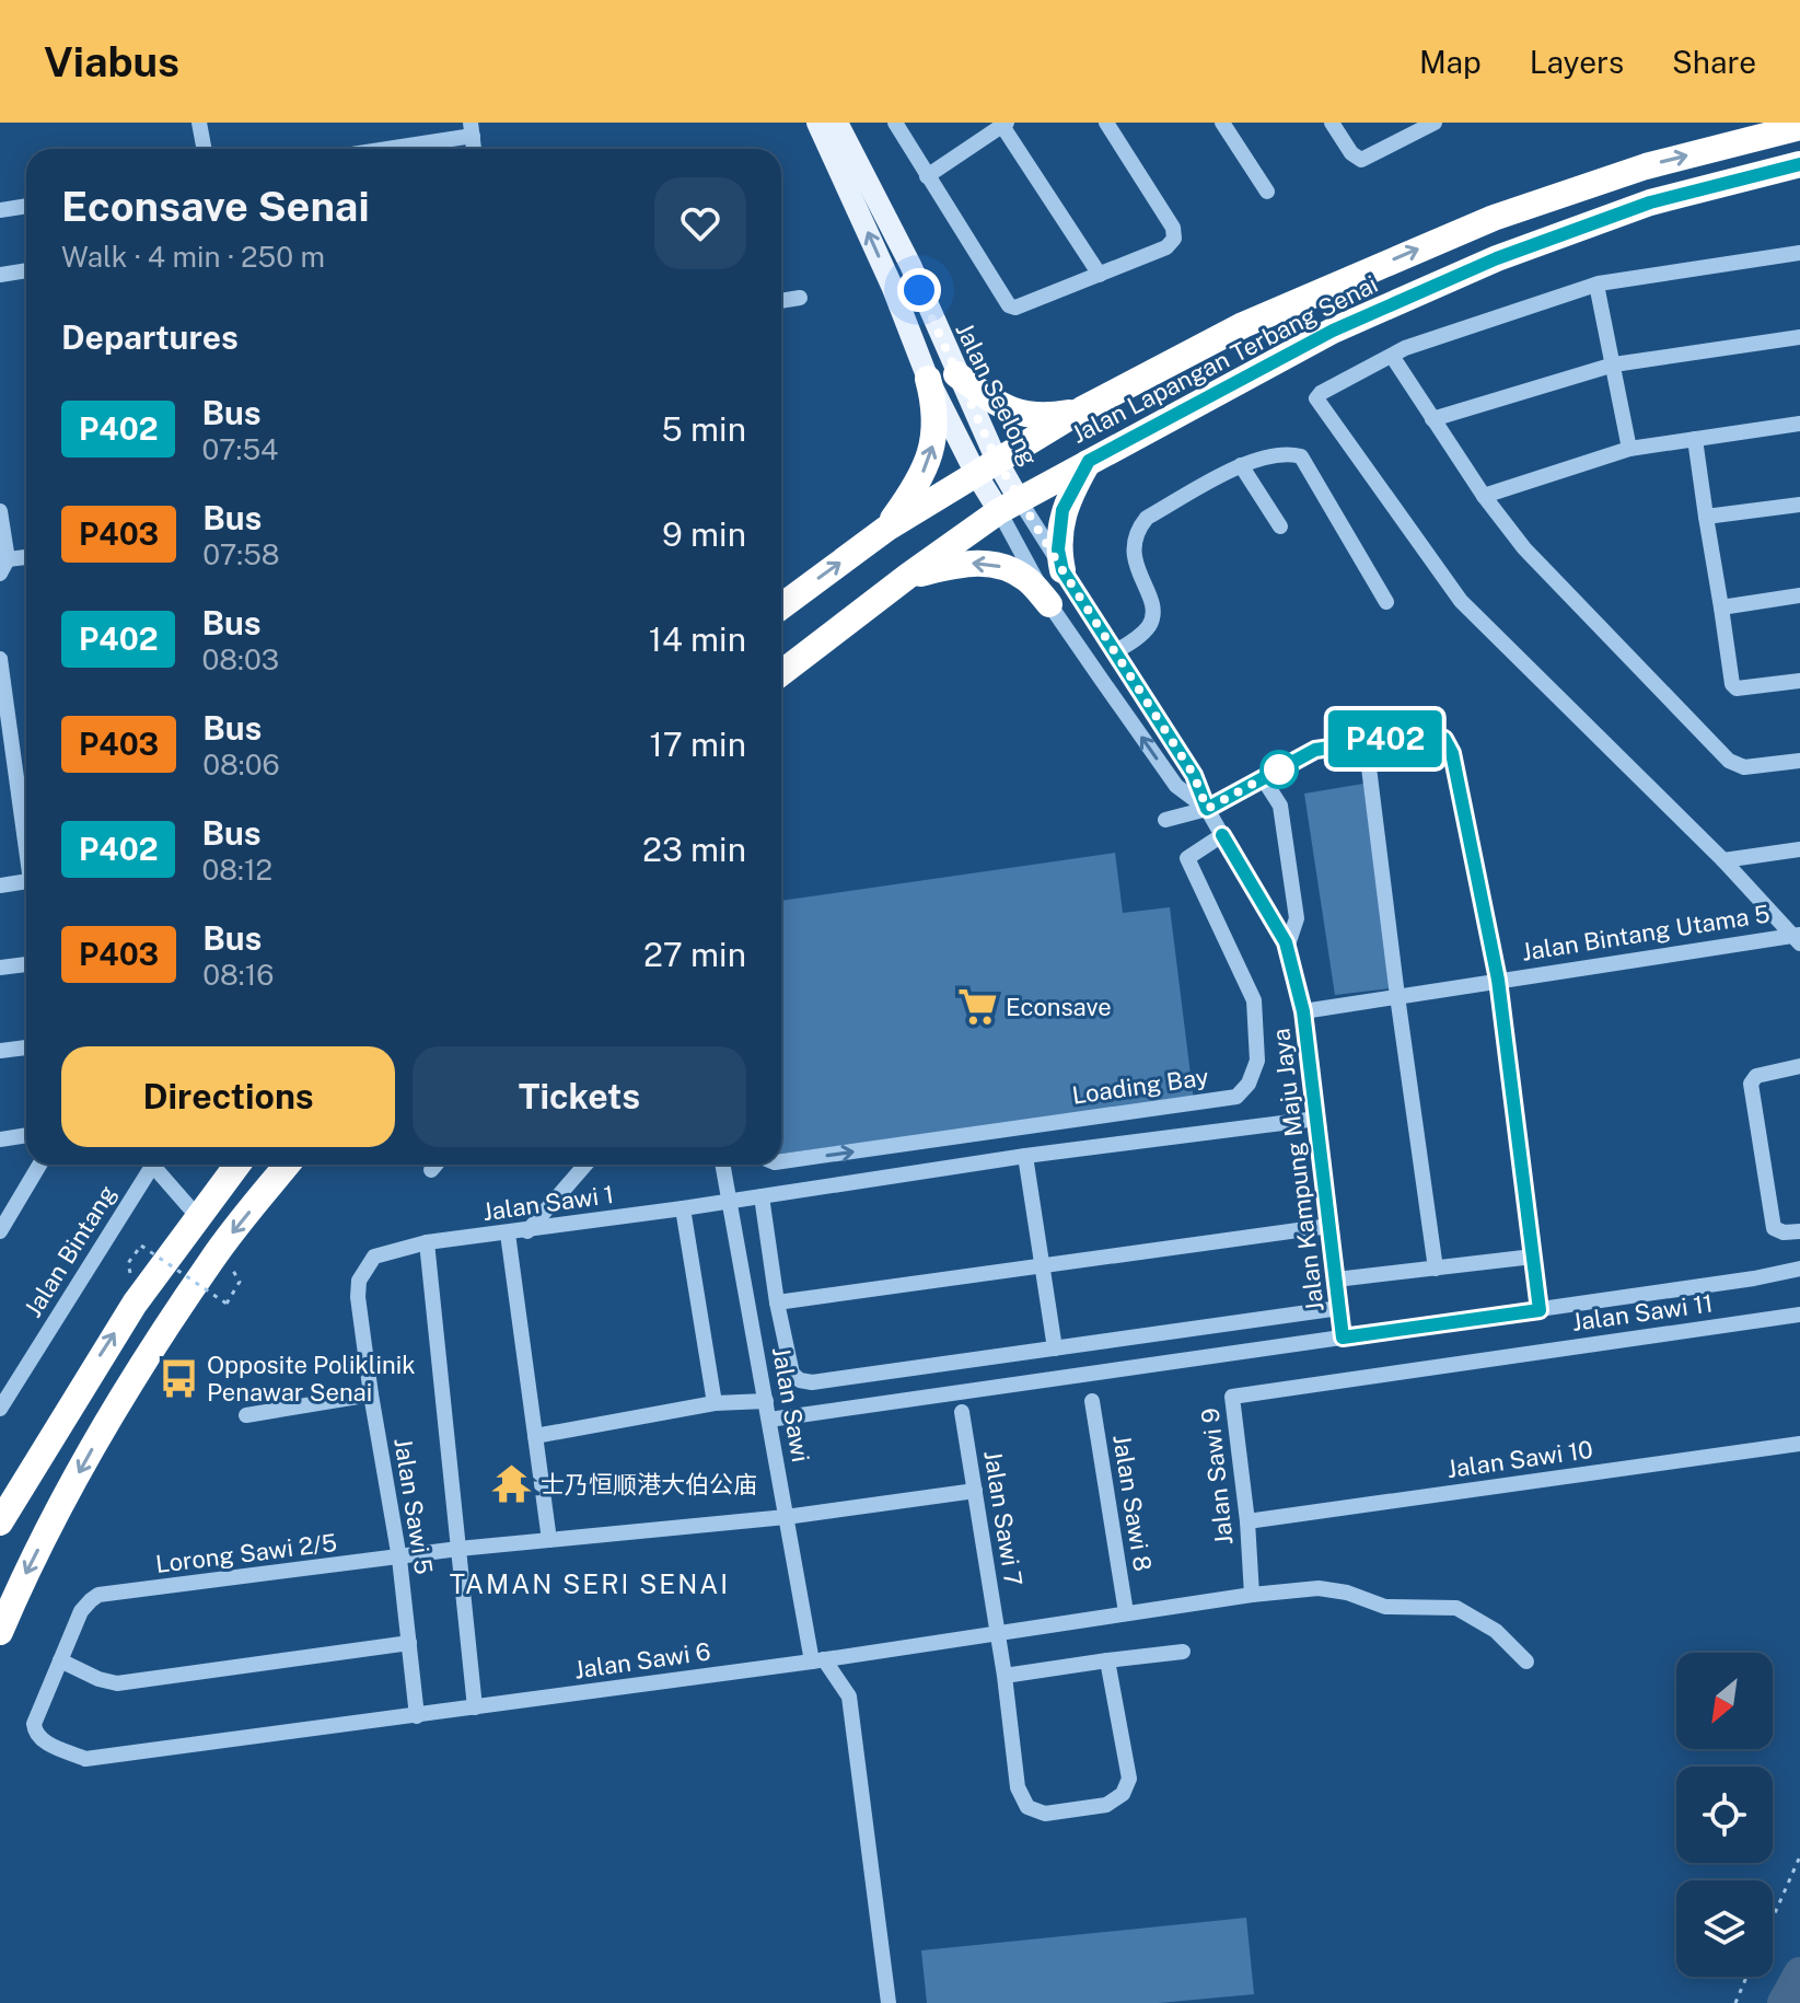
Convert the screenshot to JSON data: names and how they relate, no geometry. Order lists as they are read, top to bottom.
{
  "streets": {
    "highway": ["Jalan Lapangan Terbang Senai"],
    "main road": ["Jalan Seelong"],
    "street": [
      "Jalan Bintang Utama 5",
      "Loading Bay",
      "Jalan Kampung Maju Jaya",
      "Jalan Sawi 1",
      "Jalan Bintang",
      "Jalan Sawi 11",
      "Jalan Sawi",
      "Jalan Sawi 10",
      "Jalan Sawi 9",
      "Jalan Sawi 8",
      "Jalan Sawi 5",
      "Jalan Sawi 7",
      "Lorong Sawi 2/5",
      "Jalan Sawi 6"
    ]
  },
  "crossings": [
    ["Jalan Lapangan Terbang Senai", "Jalan Seelong"],
    ["Jalan Lapangan Terbang Senai", "Jalan Kampung Maju Jaya"],
    ["Jalan Seelong", "Jalan Kampung Maju Jaya"],
    ["Jalan Bintang Utama 5", "Jalan Kampung Maju Jaya"],
    ["Loading Bay", "Jalan Kampung Maju Jaya"],
    ["Jalan Kampung Maju Jaya", "Jalan Sawi 1"],
    ["Jalan Sawi 1", "Jalan Sawi"],
    ["Jalan Sawi 1", "Jalan Sawi 5"],
    ["Jalan Sawi 11", "Jalan Sawi 9"],
    ["Jalan Sawi", "Lorong Sawi 2/5"],
    ["Jalan Sawi", "Jalan Sawi 6"],
    ["Jalan Sawi 10", "Jalan Sawi 9"],
    ["Jalan Sawi 9", "Jalan Sawi 6"],
    ["Jalan Sawi 8", "Jalan Sawi 6"],
    ["Jalan Sawi 5", "Lorong Sawi 2/5"],
    ["Jalan Sawi 5", "Jalan Sawi 6"],
    ["Jalan Sawi 7", "Lorong Sawi 2/5"],
    ["Jalan Sawi 7", "Jalan Sawi 6"],
    ["Lorong Sawi 2/5", "Jalan Sawi 6"]
  ],
  "districts": ["TAMAN SERI SENAI"],
  "places": {
    "supermarket": ["Econsave"],
    "bus stop": ["Opposite Poliklinik Penawar Senai"],
    "temple": ["士乃恒顺港大伯公庙"]
  },
  "lines": ["bus line P402"],
  "north": "bottom left",
  "page": {
    "header": "Viabus",
    "nav": ["Map", "Layers", "Share"],
    "on_map": "P402",
    "heading": [
      ["Econsave Senai", "Walk · 4 min · 250 m"],
      "Departures"
    ],
    "list": [
      {
        "mark": "P402",
        "name": "Bus",
        "note": "07:54",
        "value": "5 min"
      },
      {
        "mark": "P403",
        "name": "Bus",
        "note": "07:58",
        "value": "9 min"
      },
      {
        "mark": "P402",
        "name": "Bus",
        "note": "08:03",
        "value": "14 min"
      },
      {
        "mark": "P403",
        "name": "Bus",
        "note": "08:06",
        "value": "17 min"
      },
      {
        "mark": "P402",
        "name": "Bus",
        "note": "08:12",
        "value": "23 min"
      },
      {
        "mark": "P403",
        "name": "Bus",
        "note": "08:16",
        "value": "27 min"
      }
    ],
    "buttons": ["Directions", "Tickets"]
  }
}
